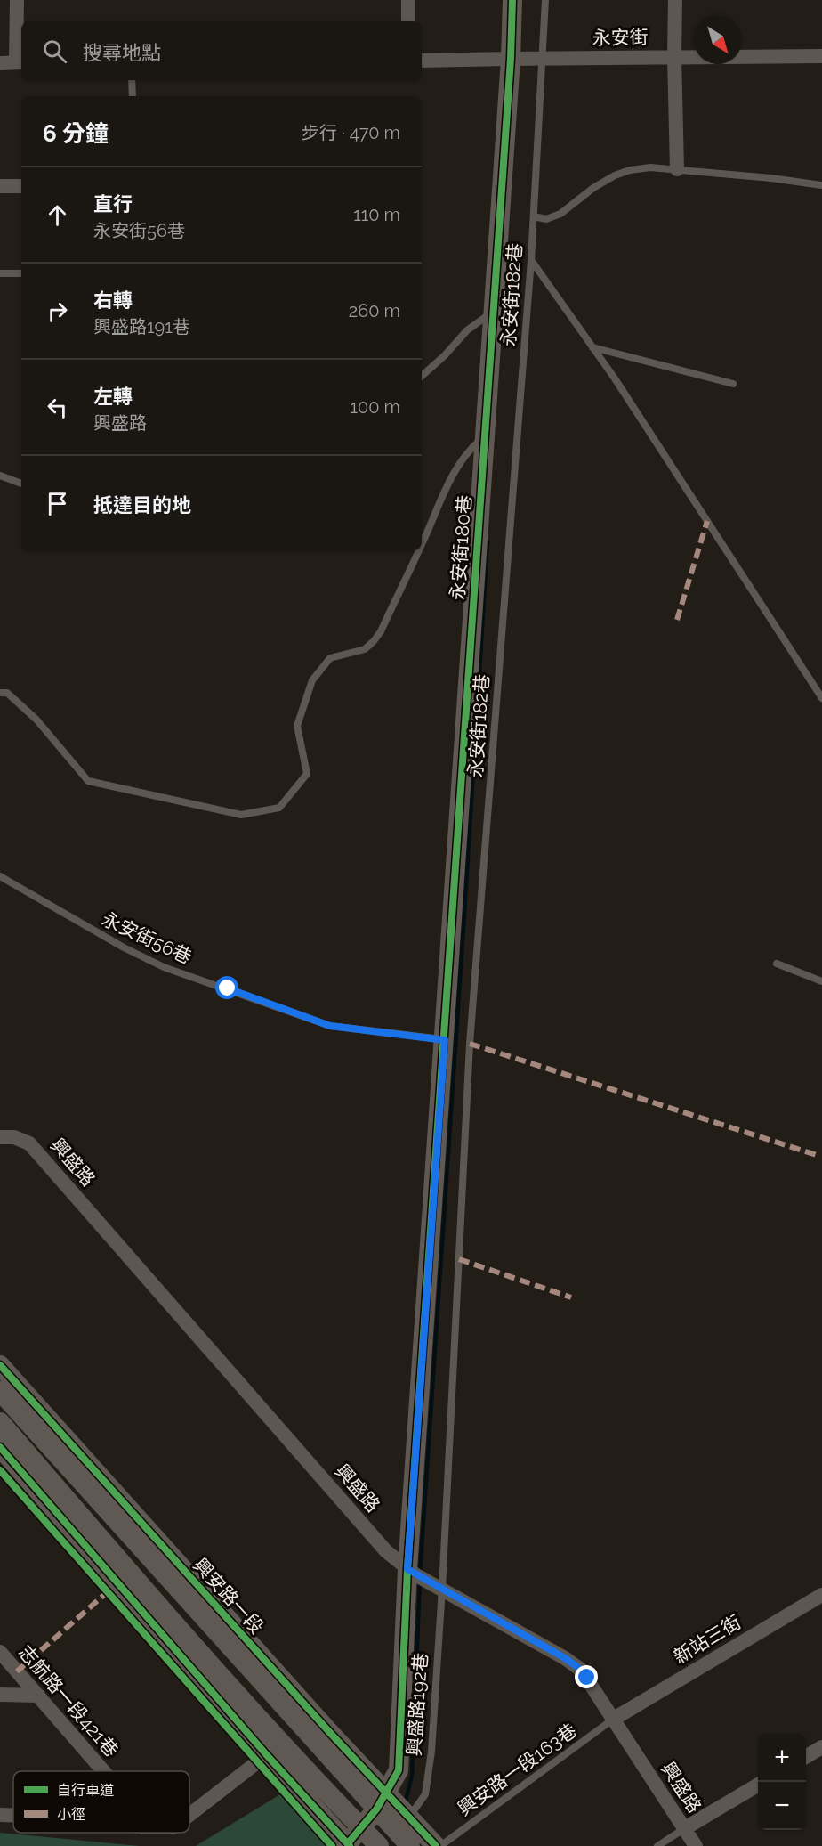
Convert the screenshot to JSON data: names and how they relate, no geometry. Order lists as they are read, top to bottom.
{
  "streets": {
    "street": [
      "永安街",
      "永安街180巷",
      "興盛路",
      "興安路一段",
      "新站三街",
      "志航路一段421巷"
    ],
    "lane": [
      "永安街182巷",
      "永安街56巷",
      "興盛路192巷",
      "興安路一段163巷"
    ]
  },
  "crossings": [
    ["永安街", "永安街182巷"],
    ["永安街", "永安街180巷"],
    ["永安街182巷", "興盛路"],
    ["永安街182巷", "興盛路192巷"],
    ["永安街180巷", "永安街56巷"],
    ["永安街180巷", "興盛路"],
    ["永安街180巷", "興安路一段"],
    ["興盛路", "新站三街"],
    ["興盛路", "興盛路192巷"],
    ["興盛路", "興安路一段163巷"],
    ["興安路一段", "興盛路192巷"],
    ["新站三街", "興安路一段163巷"]
  ],
  "legend": ["自行車道", "小徑"],
  "north": "bottom right",
  "page": {
    "search": "搜尋地點",
    "heading": ["6 分鐘", "步行 · 470 m"],
    "list": [
      ["直行", "永安街56巷", "110 m"],
      ["右轉", "興盛路191巷", "260 m"],
      ["左轉", "興盛路", "100 m"],
      "抵達目的地"
    ],
    "map_buttons": ["+", "−"]
  }
}
